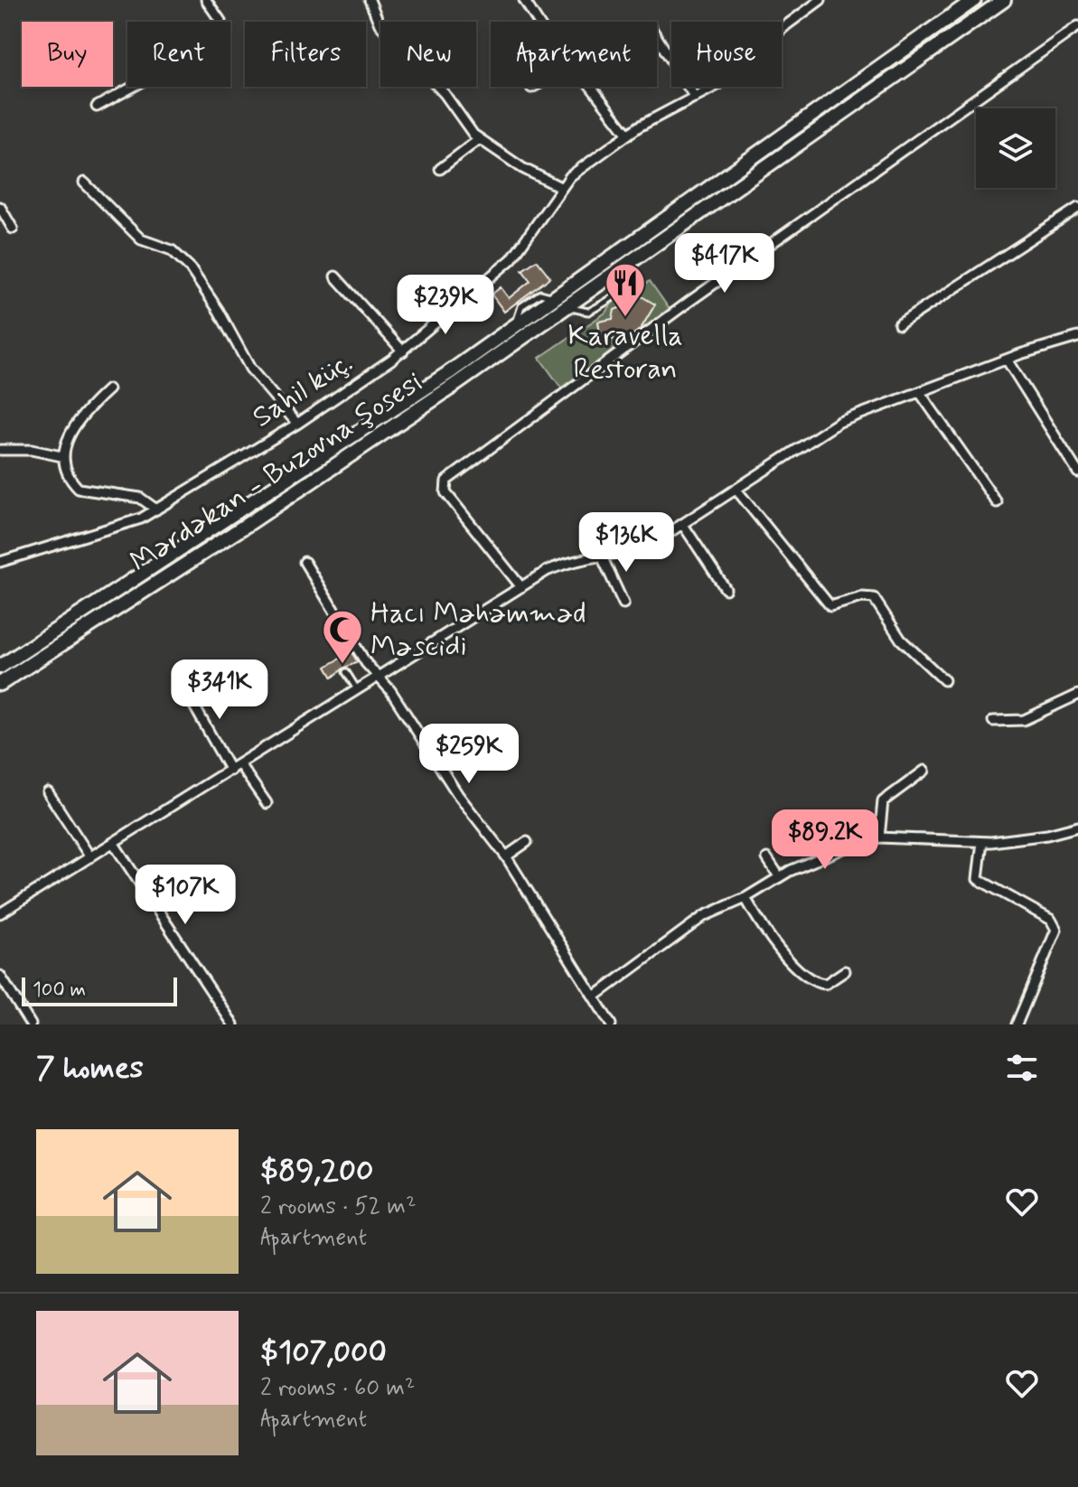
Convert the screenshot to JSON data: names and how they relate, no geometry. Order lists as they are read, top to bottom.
{
  "streets": {
    "main road": ["Mərdəkan - Buzovna şosesi"],
    "street": ["Sahil küç."]
  },
  "places": {
    "restaurant": ["Karavella Restoran"],
    "mosque": ["Hacı Məhəmməd Məscidi"]
  },
  "scale_bar": "100 m",
  "page": {
    "chip": [
      "Buy",
      "Rent",
      "Filters",
      "New",
      "Apartment",
      "House"
    ],
    "price": [
      "$417K",
      "$239K",
      "$136K",
      "$341K",
      "$259K",
      "$89.2K",
      "$107K"
    ],
    "scale": "100 m",
    "heading": "7 homes",
    "list": [
      {
        "name": "$89,200",
        "note": "2 rooms · 52 m² · Apartment"
      },
      {
        "name": "$107,000",
        "note": "2 rooms · 60 m² · Apartment"
      }
    ]
  }
}
